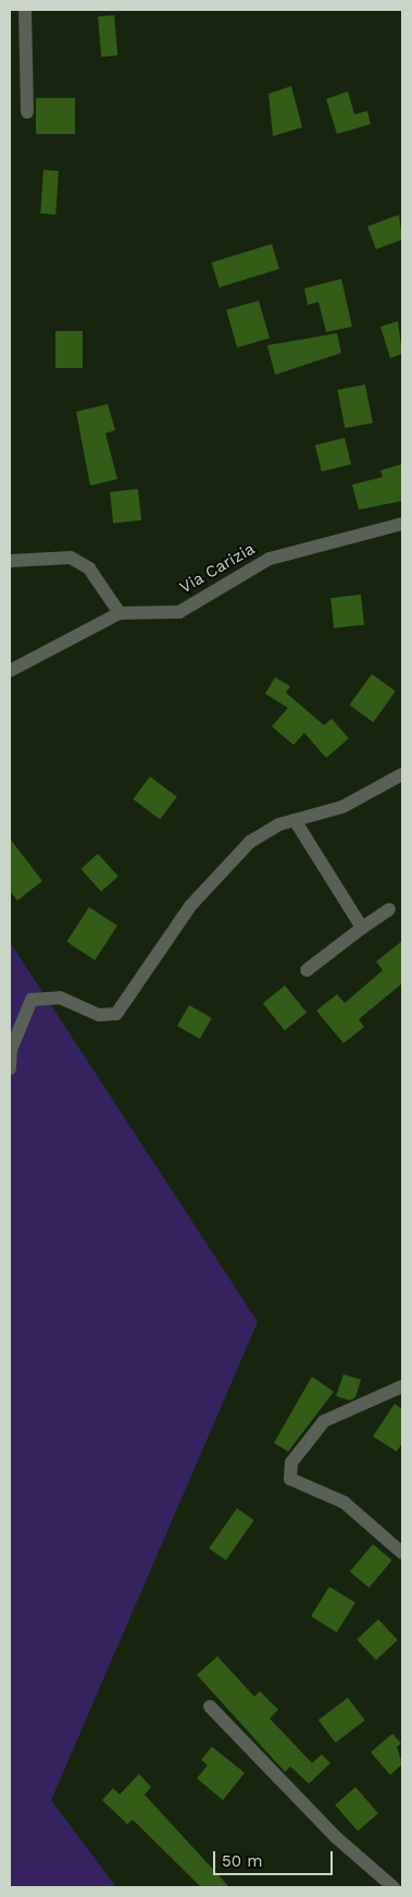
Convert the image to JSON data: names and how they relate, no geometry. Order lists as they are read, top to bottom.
{
  "streets": {
    "street": ["Via Carizia"]
  },
  "scale_bar": "50 m"
}
